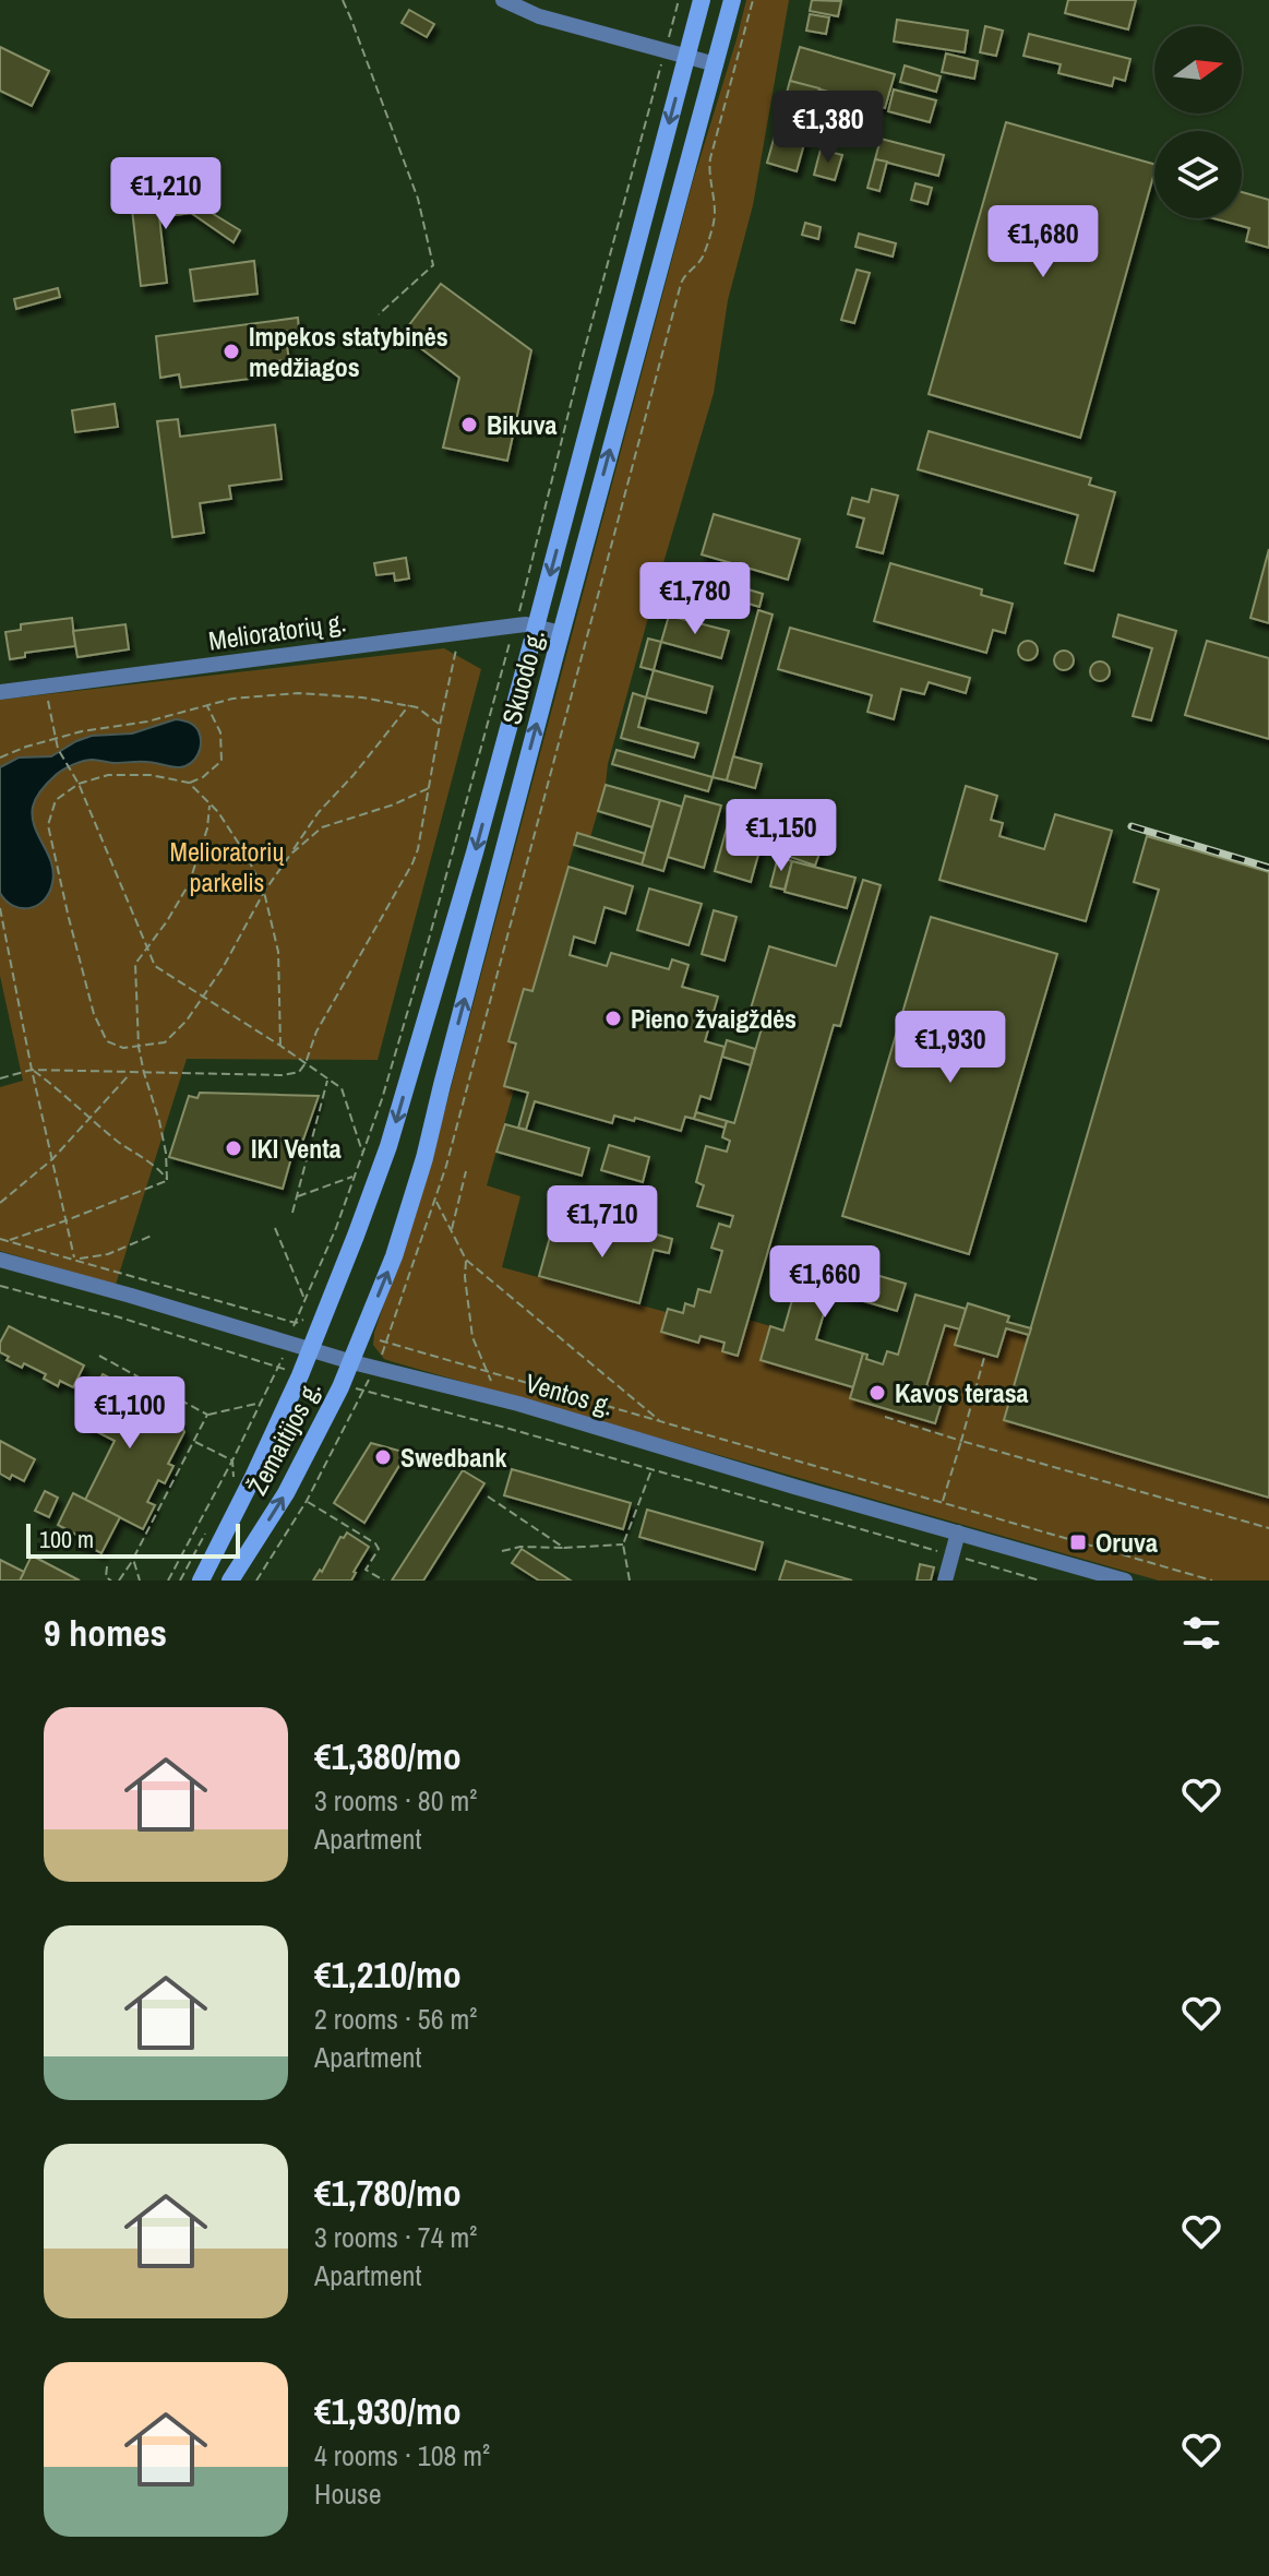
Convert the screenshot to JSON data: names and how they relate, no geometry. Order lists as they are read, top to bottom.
{
  "streets": {
    "main road": ["Skuodo g.", "Žemaitijos g."],
    "street": ["Melioratorių g.", "Ventos g."]
  },
  "crossings": [
    ["Melioratorių g.", "Skuodo g."],
    ["Skuodo g.", "Ventos g."],
    ["Skuodo g.", "Žemaitijos g."],
    ["Ventos g.", "Žemaitijos g."]
  ],
  "parks": ["Melioratorių parkelis"],
  "places": {
    "other": [
      "Impekos statybinės medžiagos",
      "Bikuva",
      "Pieno žvaigždės",
      "IKI Venta",
      "Kavos terasa",
      "Swedbank"
    ],
    "transit": ["Oruva"]
  },
  "scale_bar": "100 m",
  "north": "right",
  "page": {
    "price": [
      "€1,380",
      "€1,210",
      "€1,680",
      "€1,780",
      "€1,150",
      "€1,930",
      "€1,710",
      "€1,660",
      "€1,100"
    ],
    "scale": "100 m",
    "heading": "9 homes",
    "list": [
      {
        "name": "€1,380/mo",
        "note": "3 rooms · 80 m² · Apartment"
      },
      {
        "name": "€1,210/mo",
        "note": "2 rooms · 56 m² · Apartment"
      },
      {
        "name": "€1,780/mo",
        "note": "3 rooms · 74 m² · Apartment"
      },
      {
        "name": "€1,930/mo",
        "note": "4 rooms · 108 m² · House"
      }
    ]
  }
}
